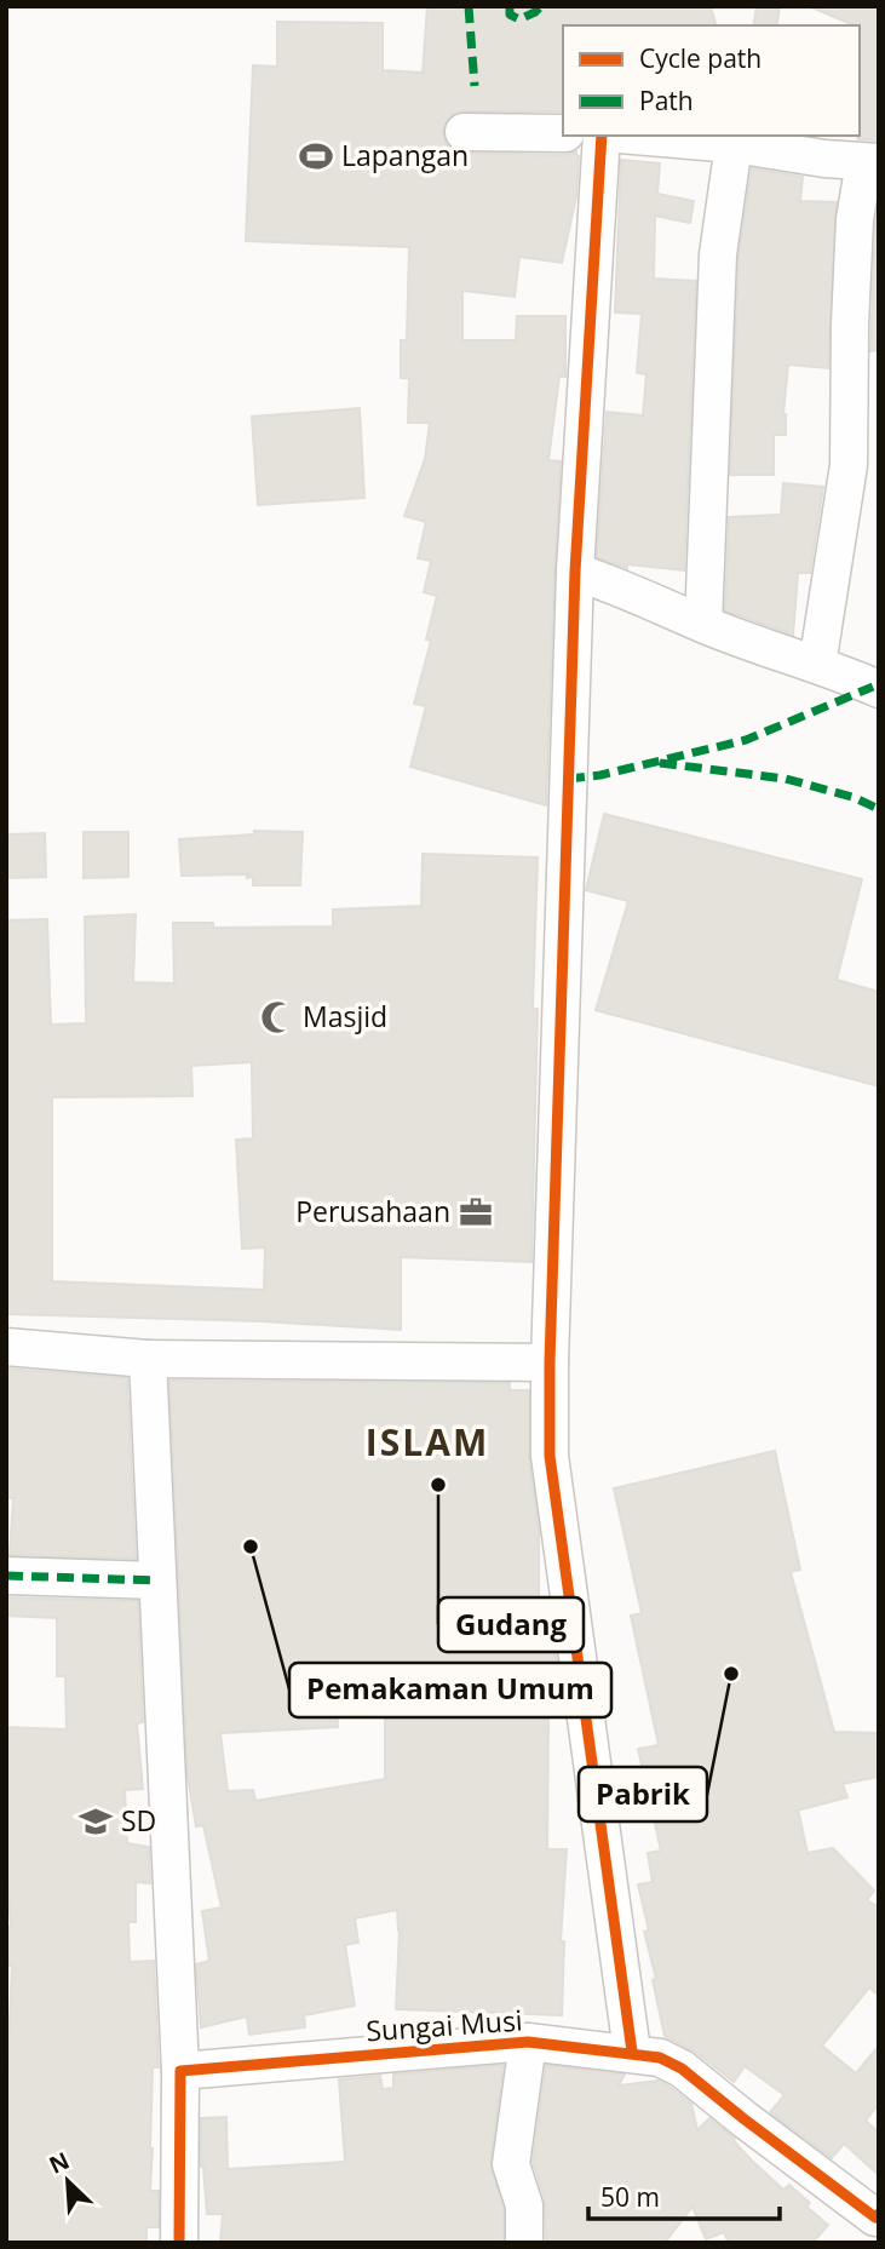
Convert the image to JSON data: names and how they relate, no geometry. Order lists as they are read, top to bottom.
{
  "streets": {
    "street": ["Sungai Musi"]
  },
  "districts": ["ISLAM"],
  "places": {
    "sports": ["Lapangan"],
    "mosque": ["Masjid"],
    "office": ["Perusahaan"],
    "other": ["Gudang", "Pemakaman Umum", "Pabrik"],
    "school or university": ["SD"]
  },
  "legend": ["Cycle path", "Path"],
  "scale_bar": "50 m",
  "north": "top left"
}
